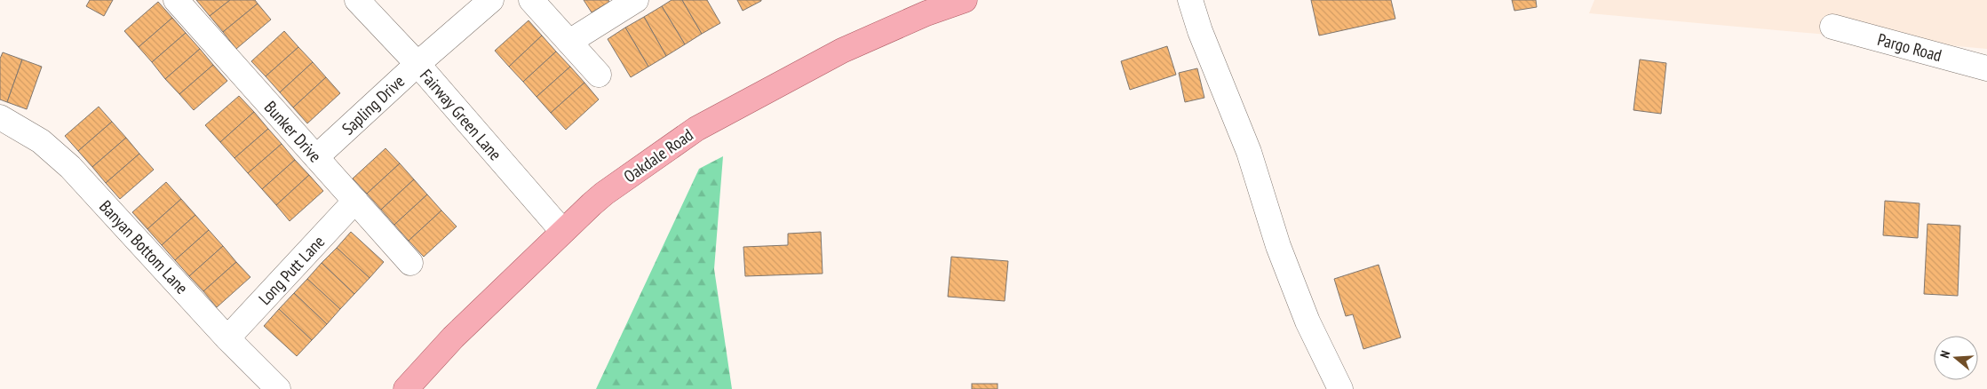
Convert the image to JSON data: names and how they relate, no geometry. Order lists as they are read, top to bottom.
{
  "streets": {
    "main road": ["Oakdale Road"],
    "street": [
      "Pargo Road",
      "Sapling Drive",
      "Fairway Green Lane",
      "Bunker Drive",
      "Banyan Bottom Lane",
      "Long Putt Lane"
    ]
  },
  "crossings": [
    ["Sapling Drive", "Fairway Green Lane"],
    ["Sapling Drive", "Bunker Drive"],
    ["Fairway Green Lane", "Oakdale Road"],
    ["Bunker Drive", "Long Putt Lane"],
    ["Banyan Bottom Lane", "Long Putt Lane"]
  ],
  "north": "left"
}
